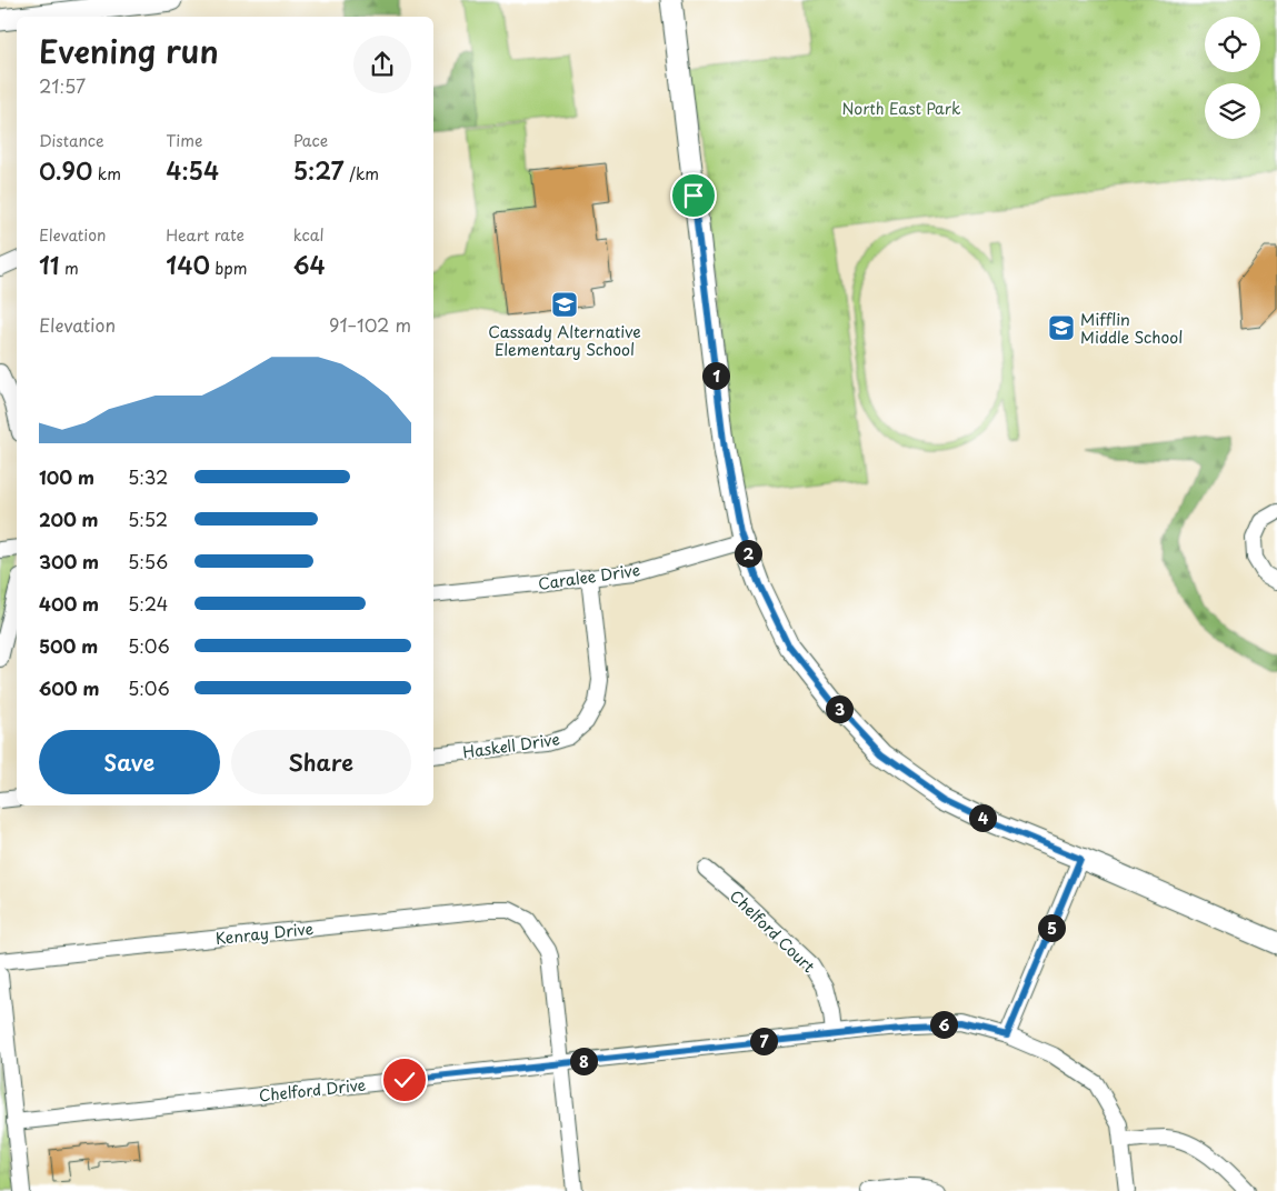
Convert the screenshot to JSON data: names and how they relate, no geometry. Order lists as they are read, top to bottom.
{
  "streets": {
    "street": [
      "Caralee Drive",
      "Haskell Drive",
      "Chelford Court",
      "Kenray Drive",
      "Chelford Drive"
    ]
  },
  "crossings": [
    ["Caralee Drive", "Haskell Drive"],
    ["Chelford Court", "Chelford Drive"],
    ["Kenray Drive", "Chelford Drive"]
  ],
  "parks": ["North East Park"],
  "places": {
    "school or university": ["Cassady Alternative Elementary School", "Mifflin Middle School"]
  },
  "page": {
    "heading": ["Evening run", "21:57"],
    "stats": [
      ["Distance", "0.90 km"],
      ["Time", "4:54"],
      ["Pace", "5:27 /km"],
      ["Elevation", "11 m"],
      ["Heart rate", "140 bpm"],
      ["kcal", "64"]
    ],
    "chart": ["Elevation", "91–102 m"],
    "pins": [
      "1",
      "2",
      "3",
      "4",
      "5",
      "6",
      "7",
      "8"
    ],
    "list": [
      {
        "name": "100 m",
        "note": "5:32"
      },
      {
        "name": "200 m",
        "note": "5:52"
      },
      {
        "name": "300 m",
        "note": "5:56"
      },
      {
        "name": "400 m",
        "note": "5:24"
      },
      {
        "name": "500 m",
        "note": "5:06"
      },
      {
        "name": "600 m",
        "note": "5:06"
      }
    ],
    "buttons": ["Save", "Share"]
  }
}
